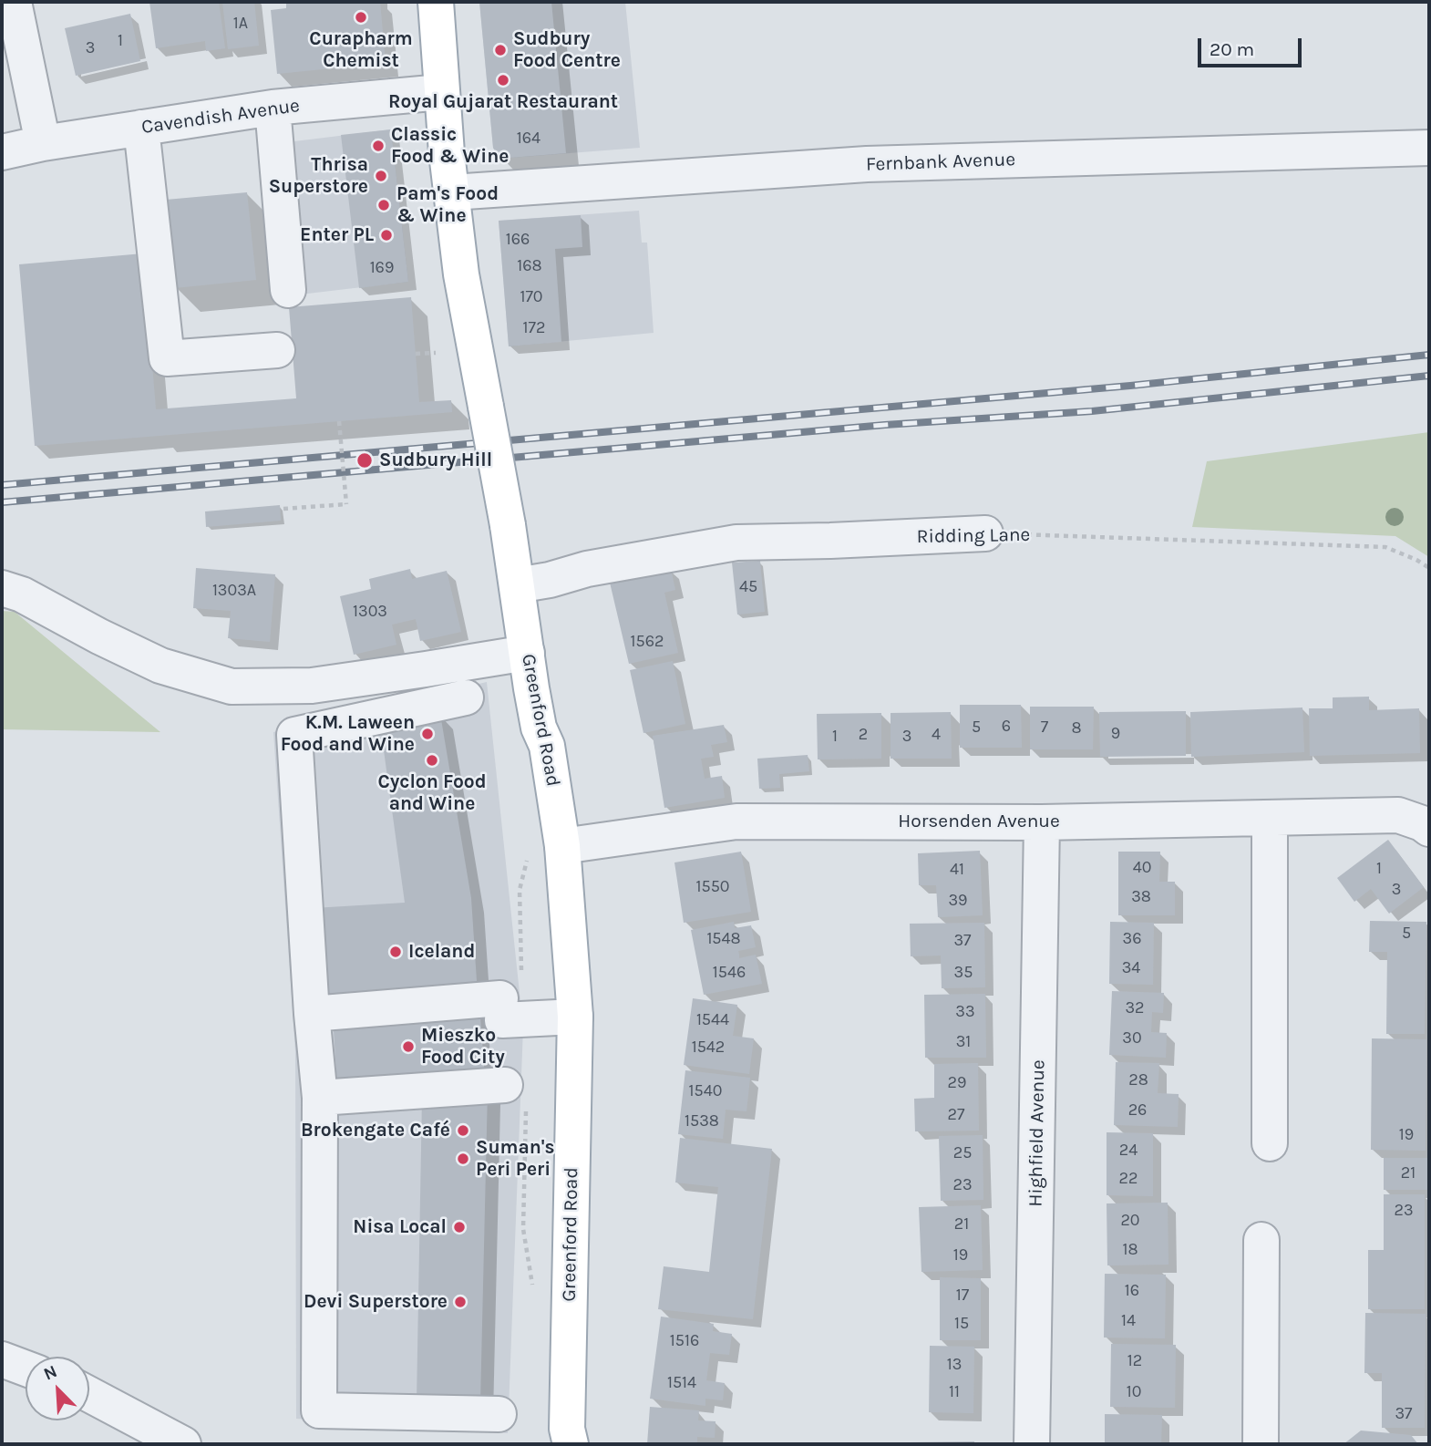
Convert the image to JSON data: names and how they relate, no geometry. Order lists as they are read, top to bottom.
{
  "streets": {
    "main road": ["Greenford Road"],
    "street": [
      "Cavendish Avenue",
      "Fernbank Avenue",
      "Ridding Lane",
      "Horsenden Avenue",
      "Highfield Avenue"
    ]
  },
  "crossings": [
    ["Cavendish Avenue", "Greenford Road"],
    ["Fernbank Avenue", "Greenford Road"],
    ["Ridding Lane", "Greenford Road"],
    ["Greenford Road", "Horsenden Avenue"],
    ["Horsenden Avenue", "Highfield Avenue"]
  ],
  "places": [
    "Curapharm Chemist",
    "Sudbury Food Centre",
    "Royal Gujarat Restaurant",
    "Classic Food & Wine",
    "Thrisa Superstore",
    "Pam's Food & Wine",
    "Enter PL",
    "Sudbury Hill",
    "K.M. Laween Food and Wine",
    "Cyclon Food and Wine",
    "Iceland",
    "Mieszko Food City",
    "Brokengate Café",
    "Suman's Peri Peri",
    "Nisa Local",
    "Devi Superstore"
  ],
  "house_numbers": [
    "1A",
    "1",
    "3",
    "164",
    "166",
    "168",
    "169",
    "170",
    "172",
    "45",
    "1303A",
    "1303",
    "1562",
    "6",
    "5",
    "7",
    "8",
    "9",
    "2",
    "4",
    "1",
    "3",
    "40",
    "1",
    "41",
    "1550",
    "3",
    "38",
    "39",
    "5",
    "1548",
    "36",
    "37",
    "34",
    "1546",
    "35",
    "32",
    "33",
    "1544",
    "30",
    "31",
    "1542",
    "28",
    "29",
    "1540",
    "26",
    "27",
    "1538",
    "19",
    "24",
    "25",
    "21",
    "22",
    "23",
    "23",
    "20",
    "21",
    "18",
    "19",
    "16",
    "17",
    "14",
    "15",
    "1516",
    "12",
    "13",
    "1514",
    "11",
    "10",
    "37"
  ],
  "scale_bar": "20 m",
  "north": "top left"
}
